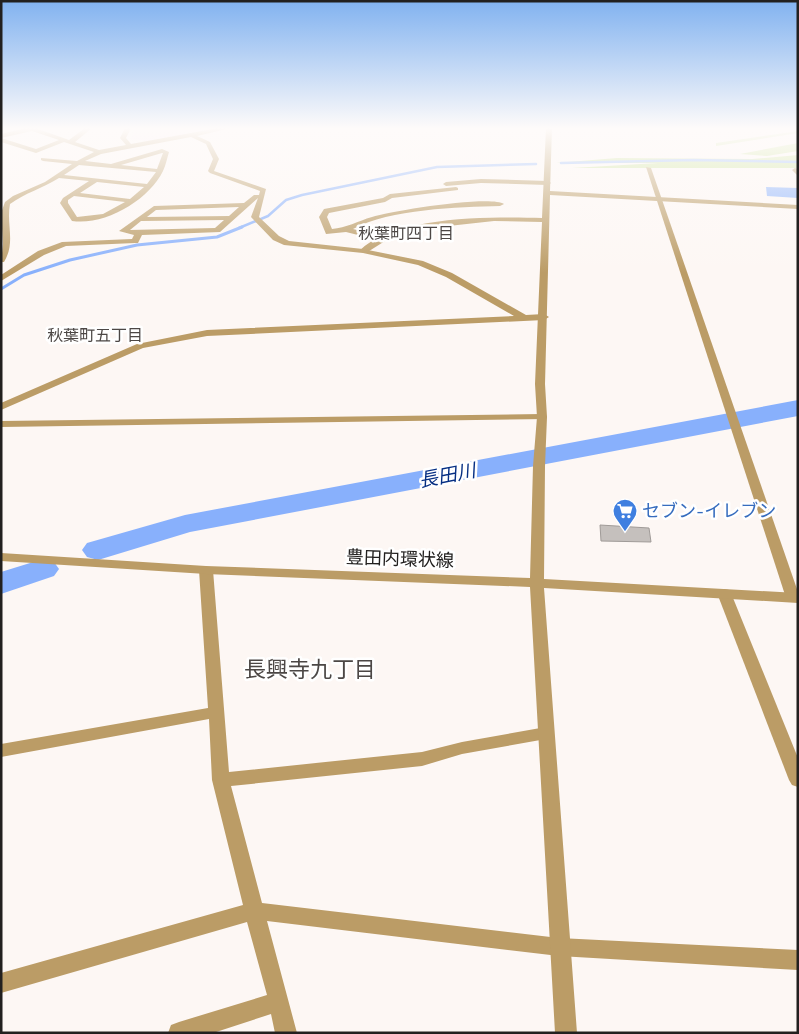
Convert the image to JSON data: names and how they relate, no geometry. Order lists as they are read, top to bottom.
{
  "streets": {
    "street": ["豊田内環状線"]
  },
  "districts": ["秋葉町四丁目", "秋葉町五丁目", "長興寺九丁目"],
  "water": ["長田川"],
  "places": {
    "supermarket": ["セブン-イレブン"]
  }
}
